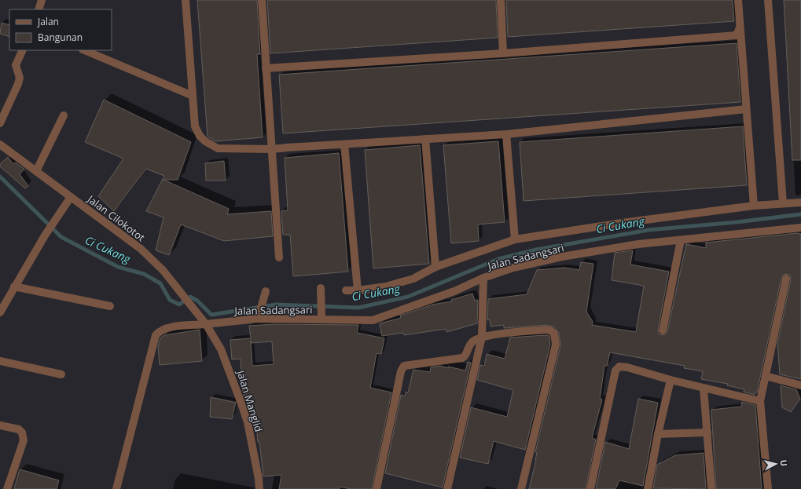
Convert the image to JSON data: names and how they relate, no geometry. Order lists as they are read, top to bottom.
{
  "streets": {
    "street": ["Jalan Cilokotot", "Jalan Sadangsari", "Jalan Manglid"]
  },
  "crossings": [
    ["Jalan Cilokotot", "Jalan Sadangsari"],
    ["Jalan Cilokotot", "Jalan Manglid"],
    ["Jalan Sadangsari", "Jalan Manglid"]
  ],
  "water": ["Ci Cukang"],
  "legend": ["Jalan", "Bangunan"],
  "north": "right"
}
